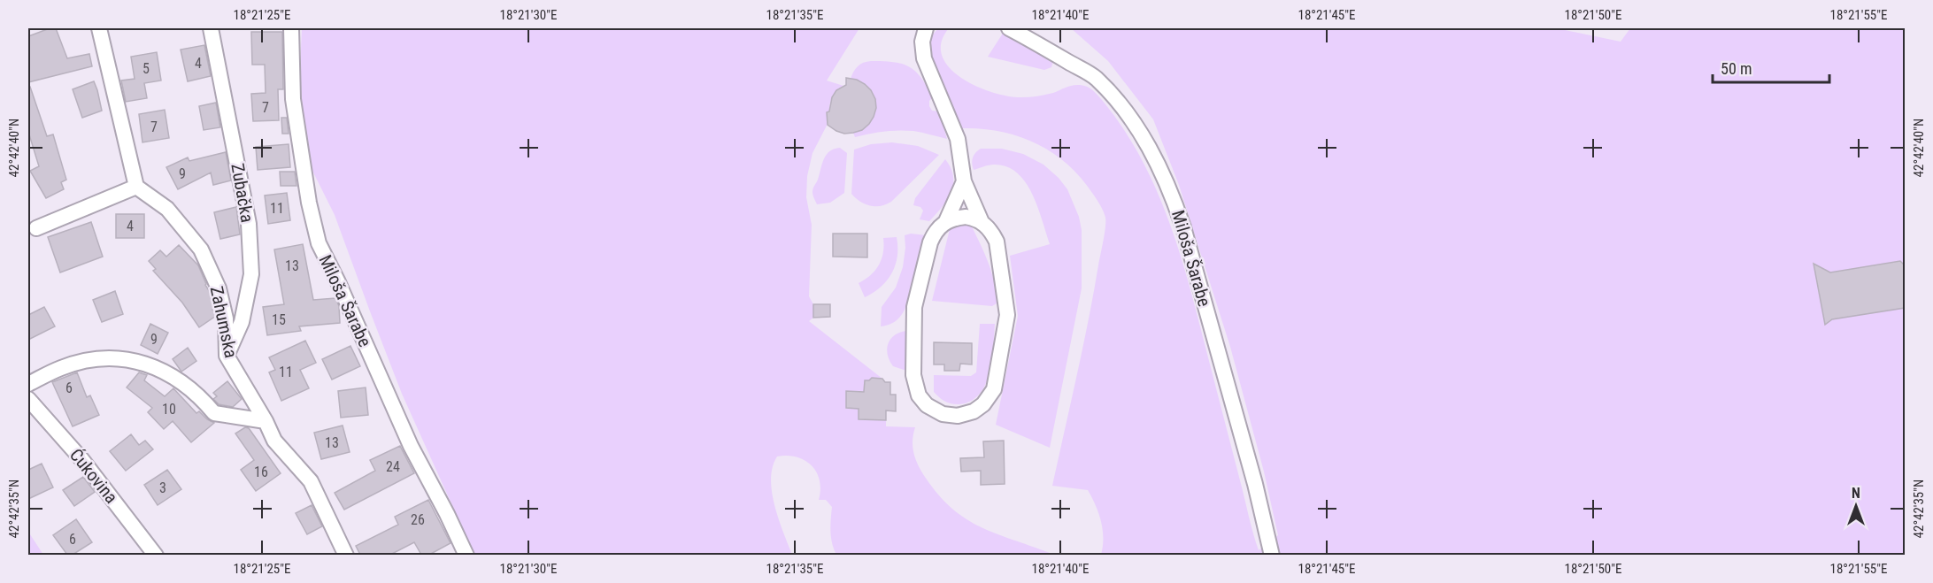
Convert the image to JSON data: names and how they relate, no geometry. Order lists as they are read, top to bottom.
{
  "streets": {
    "street": [
      "Zubačka",
      "Miloša Šarabe",
      "Zahumska",
      "Ćukovina"
    ]
  },
  "crossings": [
    ["Zubačka", "Zahumska"]
  ],
  "house_numbers": [
    "4",
    "5",
    "7",
    "7",
    "9",
    "11",
    "4",
    "13",
    "15",
    "9",
    "11",
    "6",
    "10",
    "13",
    "24",
    "16",
    "3",
    "26",
    "6"
  ],
  "scale_bar": "50 m",
  "north": "top",
  "coordinates": [
    "18°21'25\"E",
    "18°21'30\"E",
    "18°21'35\"E",
    "18°21'40\"E",
    "18°21'45\"E",
    "18°21'50\"E",
    "18°21'55\"E",
    "42°42'40\"N",
    "42°42'35\"N"
  ]
}
